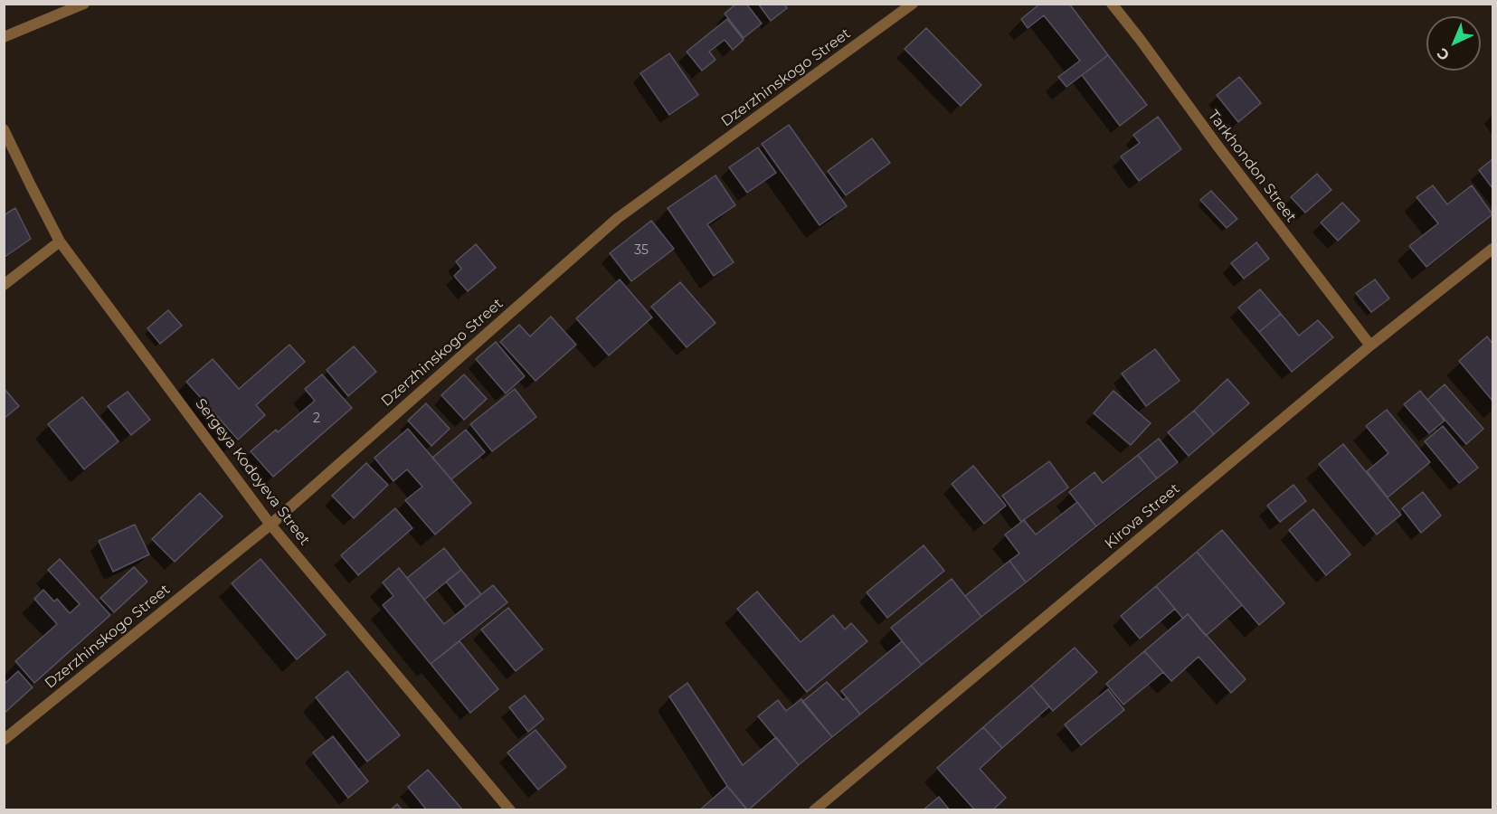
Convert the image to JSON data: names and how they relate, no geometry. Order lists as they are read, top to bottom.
{
  "streets": {
    "street": [
      "Dzerzhinskogo Street",
      "Tarkhondon Street",
      "Sergeya Kodoyeva Street",
      "Kirova Street"
    ]
  },
  "crossings": [
    ["Dzerzhinskogo Street", "Sergeya Kodoyeva Street"],
    ["Tarkhondon Street", "Kirova Street"]
  ],
  "house_numbers": ["35", "2"],
  "north": "bottom left"
}
